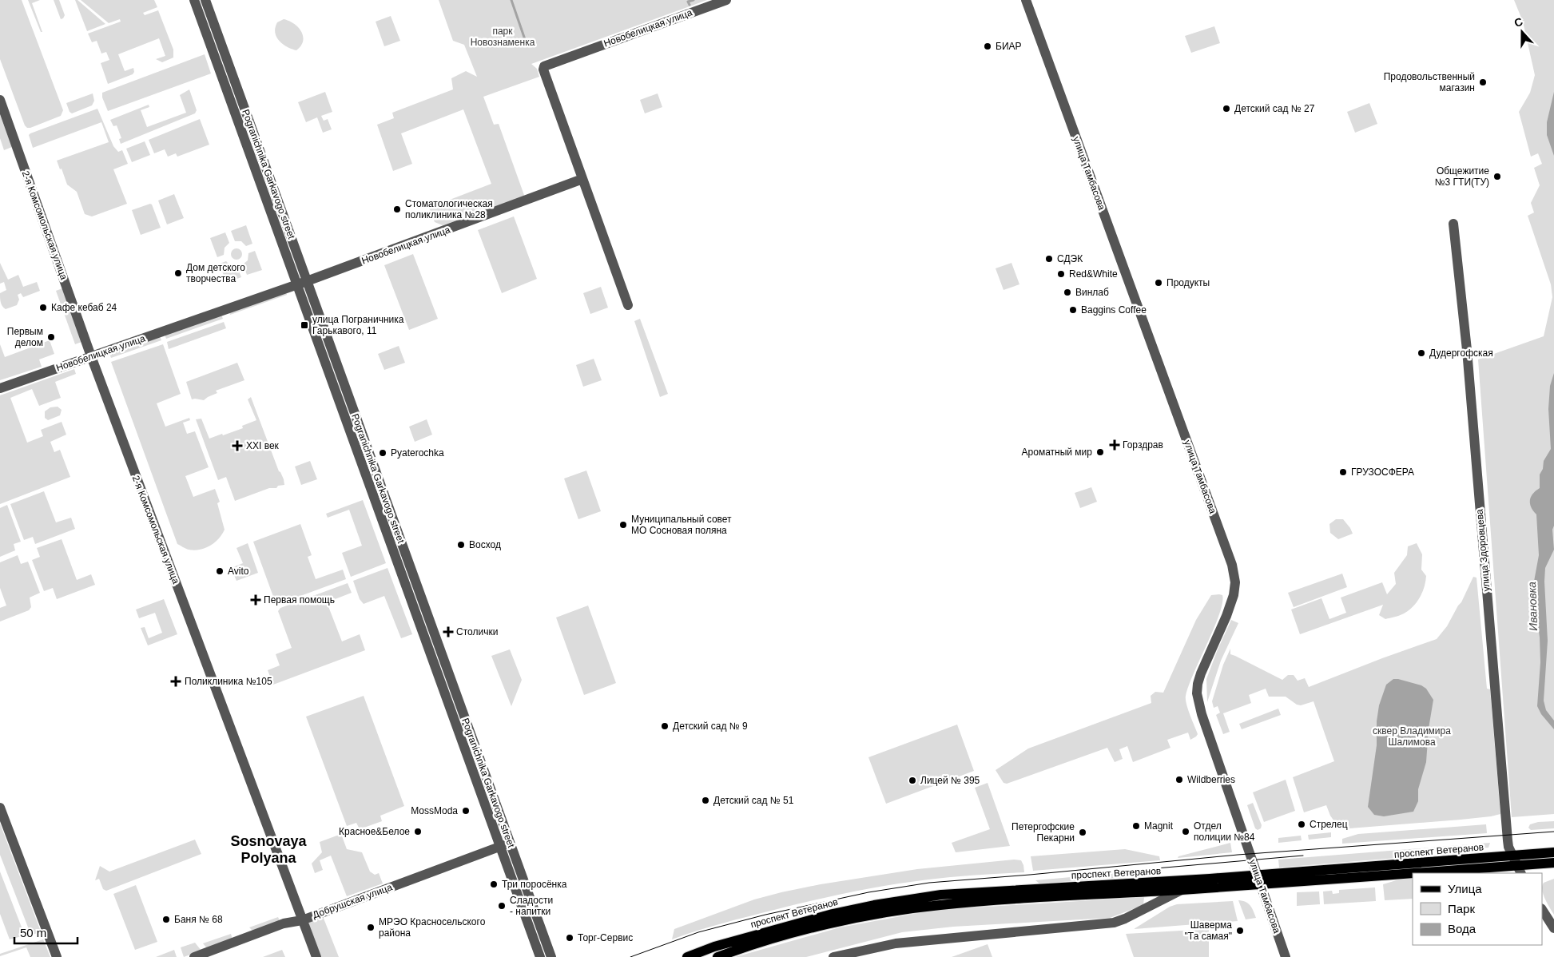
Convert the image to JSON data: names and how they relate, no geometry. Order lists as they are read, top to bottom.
{
  "streets": {
    "main road": ["проспект Ветеранов"],
    "street": [
      "Новобелицкая улица",
      "улица Тамбасова",
      "Pogranichnika Garkavogo street",
      "2-я Комсомольская улица",
      "улица Здоровцева",
      "Добрушская улица"
    ]
  },
  "crossings": [
    ["Новобелицкая улица", "Pogranichnika Garkavogo street"],
    ["Новобелицкая улица", "2-я Комсомольская улица"],
    ["улица Тамбасова", "проспект Ветеранов"],
    ["Pogranichnika Garkavogo street", "Добрушская улица"],
    ["2-я Комсомольская улица", "Добрушская улица"],
    ["улица Здоровцева", "проспект Ветеранов"]
  ],
  "districts": ["Sosnovaya Polyana"],
  "water": ["Ивановка"],
  "parks": ["парк Новознаменка", "сквер Владимира Шалимова"],
  "places": {
    "other": [
      "БИАР",
      "Продовольственный магазин",
      "Детский сад № 27",
      "Общежитие №3 ГТИ(ТУ)",
      "Стоматологическая поликлиника №28",
      "СДЭК",
      "Дом детского творчества",
      "Red&White",
      "Продукты",
      "Винлаб",
      "Кафе кебаб 24",
      "Baggins Coffee",
      "Первым делом",
      "Дудергофская",
      "Ароматный мир",
      "Pyaterochka",
      "ГРУЗОСФЕРА",
      "Муниципальный совет МО Сосновая поляна",
      "Восход",
      "Avito",
      "Детский сад № 9",
      "Wildberries",
      "Лицей № 395",
      "Детский сад № 51",
      "MossModa",
      "Стрелец",
      "Magnit",
      "Красное&Белое",
      "Отдел полиции №84",
      "Петергофские Пекарни",
      "Три поросёнка",
      "Сладости - напитки",
      "Баня № 68",
      "МРЭО Красносельского района",
      "Шаверма \"Та самая\"",
      "Торг-Сервис"
    ],
    "transit": ["улица Пограничника Гарькавого, 11"],
    "health": [
      "Горздрав",
      "XXI век",
      "Первая помощь",
      "Столички",
      "Поликлиника №105"
    ]
  },
  "legend": ["Улица", "Парк", "Вода"],
  "scale_bar": "50 m",
  "north": "top"
}
